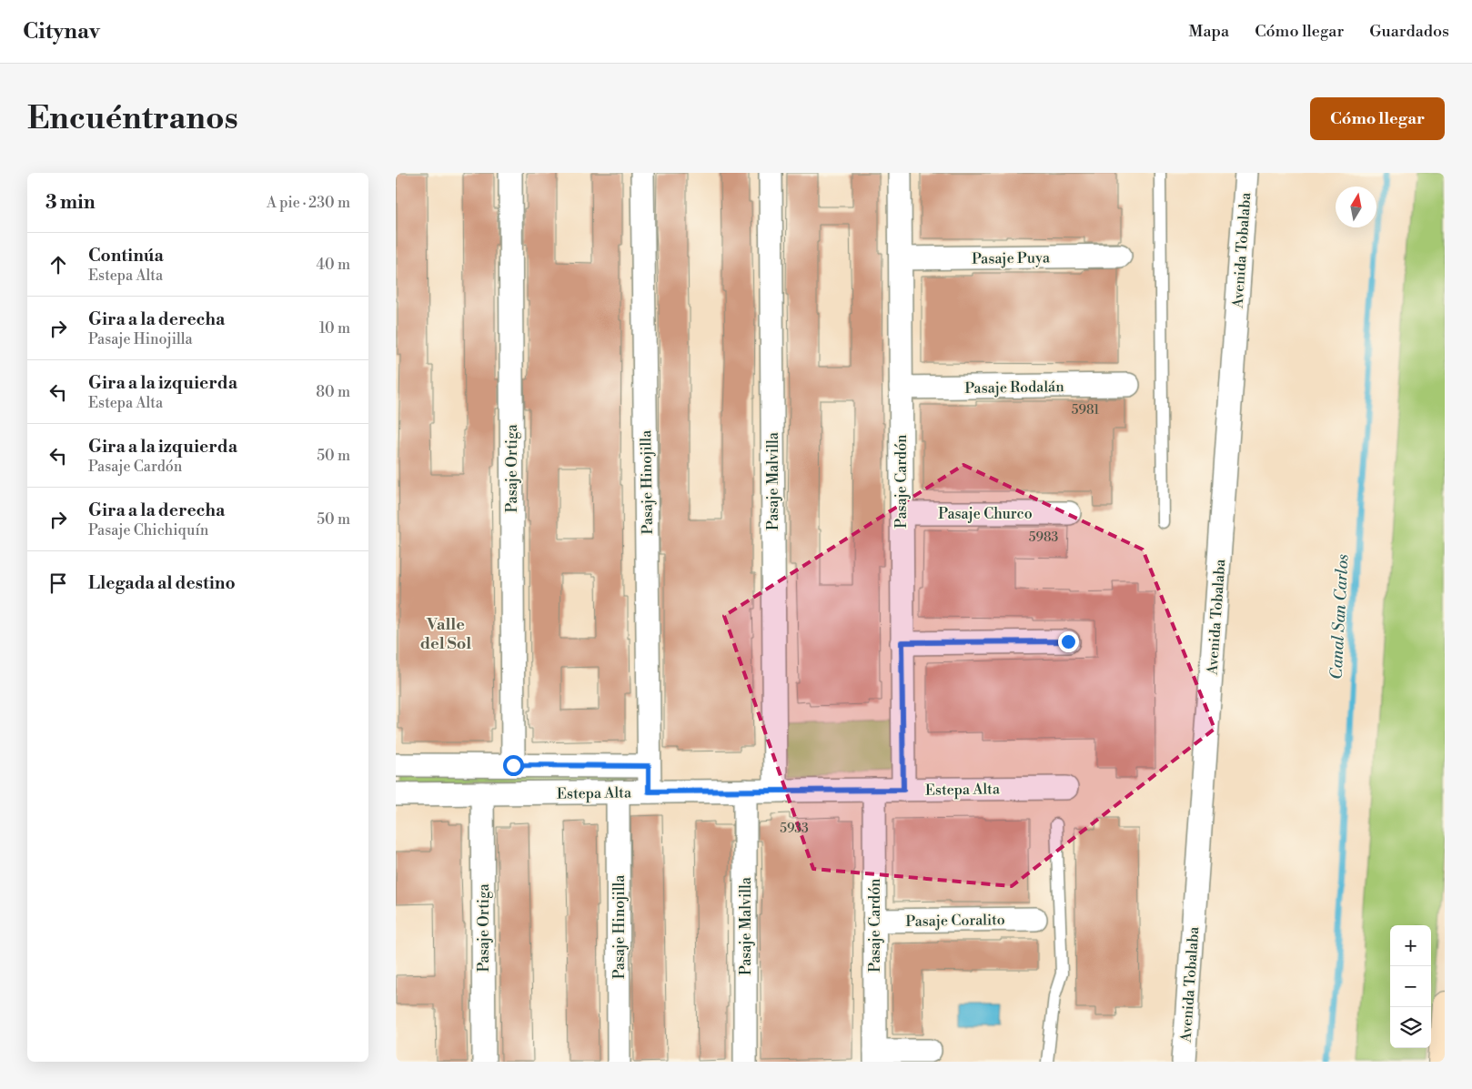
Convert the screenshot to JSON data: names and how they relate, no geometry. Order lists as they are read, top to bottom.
{
  "streets": {
    "street": [
      "Avenida Tobalaba",
      "Pasaje Puya",
      "Pasaje Rodalán",
      "Pasaje Ortiga",
      "Pasaje Malvilla",
      "Pasaje Cardón",
      "Pasaje Hinojilla",
      "Pasaje Churco",
      "Estepa Alta",
      "Pasaje Coralito"
    ]
  },
  "crossings": [
    ["Pasaje Puya", "Pasaje Cardón"],
    ["Pasaje Rodalán", "Pasaje Cardón"],
    ["Pasaje Ortiga", "Estepa Alta"],
    ["Pasaje Malvilla", "Estepa Alta"],
    ["Pasaje Cardón", "Pasaje Churco"],
    ["Pasaje Cardón", "Estepa Alta"],
    ["Pasaje Cardón", "Pasaje Coralito"],
    ["Pasaje Hinojilla", "Estepa Alta"]
  ],
  "districts": ["Valle del Sol"],
  "water": ["Canal San Carlos"],
  "house_numbers": ["5981", "5983", "5933"],
  "north": "top",
  "page": {
    "header": "Citynav",
    "nav": ["Mapa", "Cómo llegar", "Guardados"],
    "buttons": "Cómo llegar",
    "title": "Encuéntranos",
    "heading": ["3 min", "A pie · 230 m"],
    "list": [
      ["Continúa", "Estepa Alta", "40 m"],
      ["Gira a la derecha", "Pasaje Hinojilla", "10 m"],
      ["Gira a la izquierda", "Estepa Alta", "80 m"],
      ["Gira a la izquierda", "Pasaje Cardón", "50 m"],
      ["Gira a la derecha", "Pasaje Chichiquín", "50 m"],
      "Llegada al destino"
    ],
    "map_buttons": ["+", "−"]
  }
}
